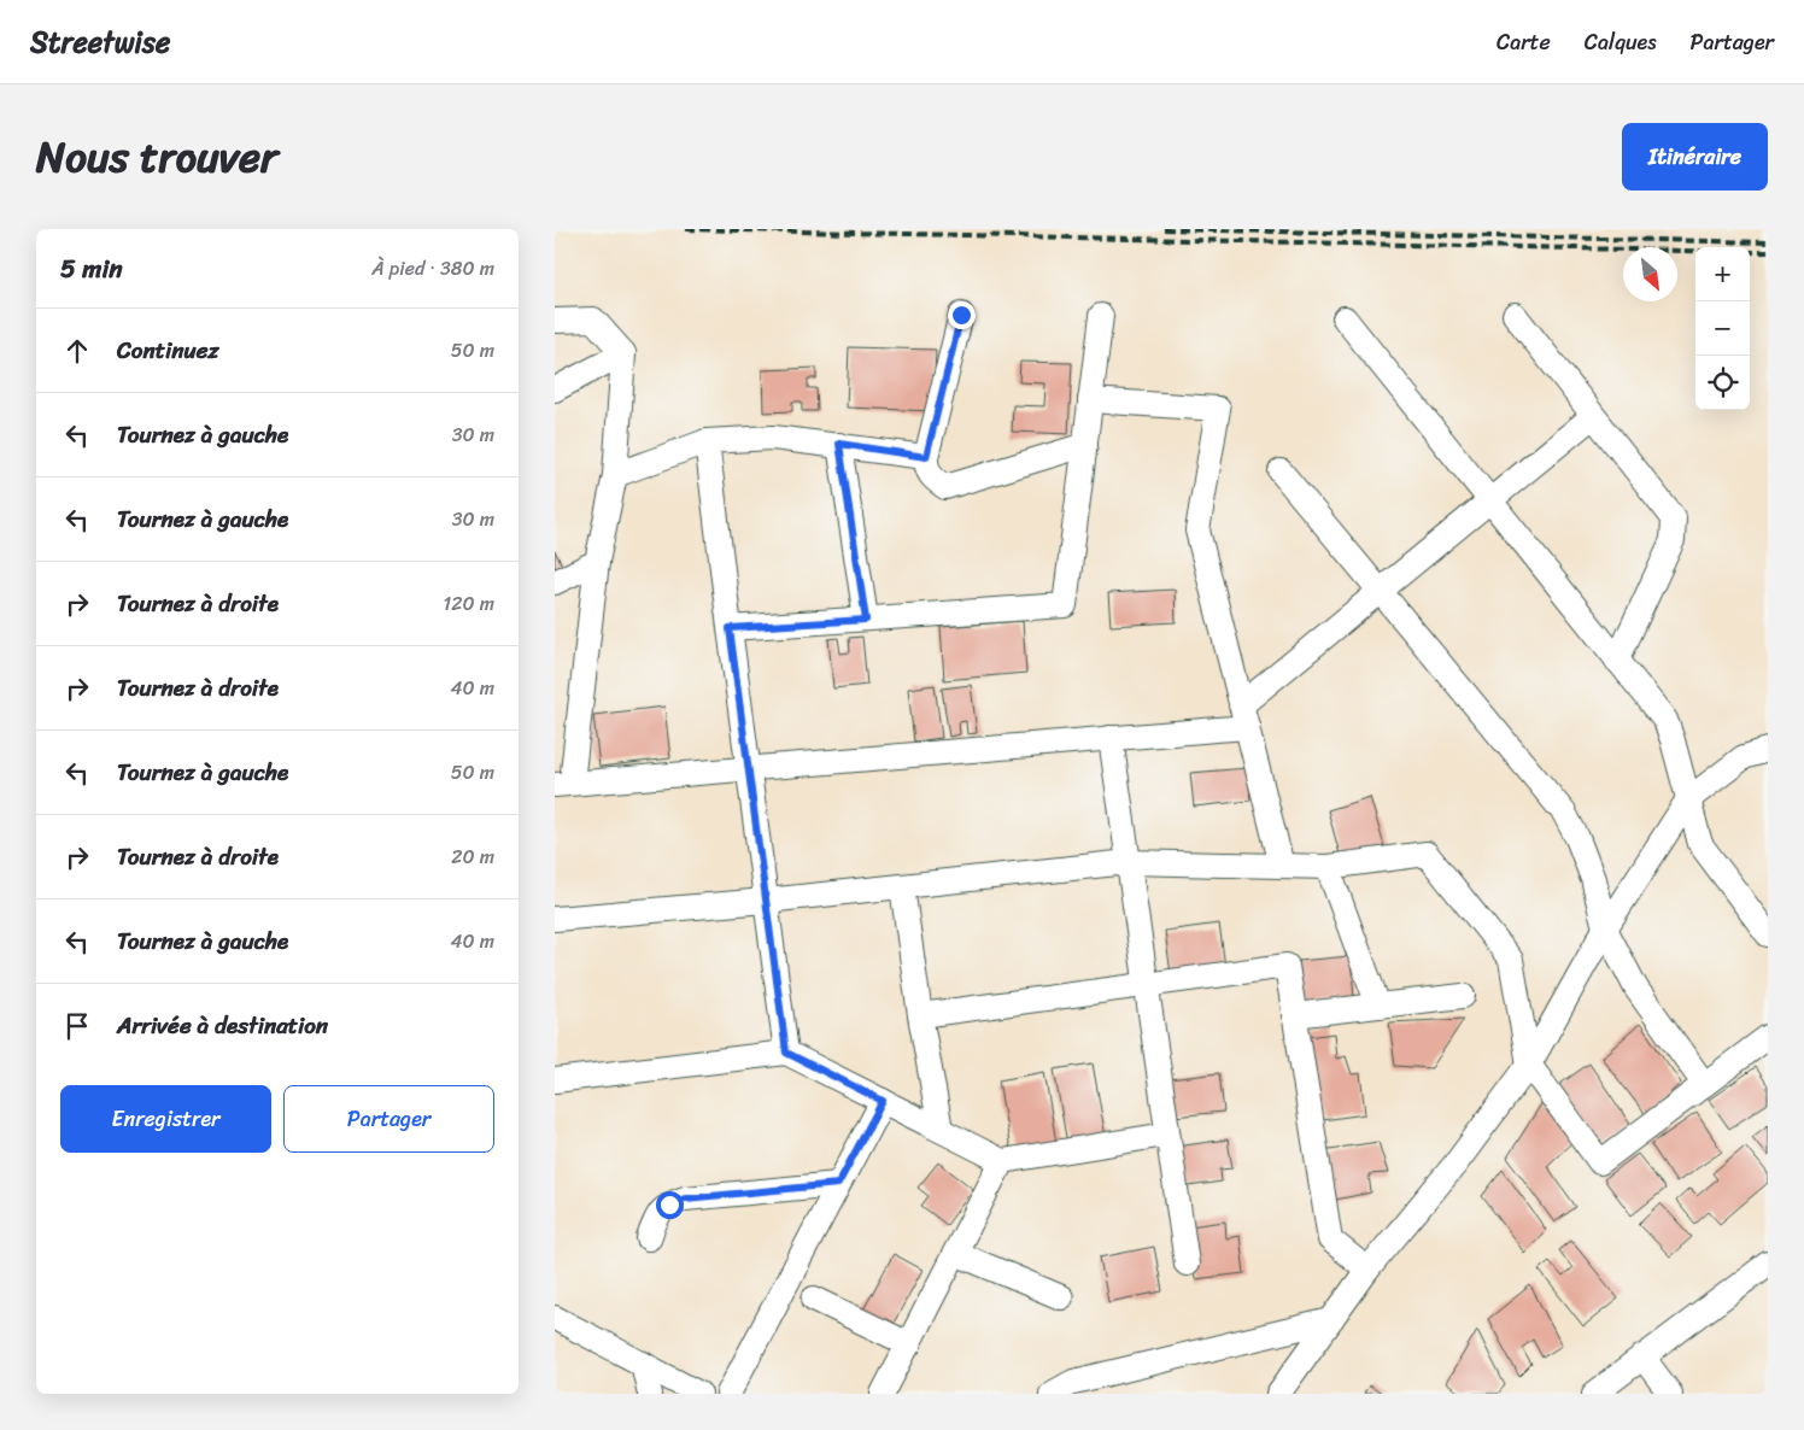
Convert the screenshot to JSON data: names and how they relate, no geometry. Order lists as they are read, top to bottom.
{
  "north": "bottom right",
  "page": {
    "header": "Streetwise",
    "nav": ["Carte", "Calques", "Partager"],
    "title": "Nous trouver",
    "buttons": [
      "Itinéraire",
      ["Enregistrer", "Partager"]
    ],
    "heading": ["5 min", "À pied · 380 m"],
    "map_buttons": ["+", "−"],
    "list": [
      ["Continuez", "50 m"],
      ["Tournez à gauche", "30 m"],
      ["Tournez à gauche", "30 m"],
      ["Tournez à droite", "120 m"],
      ["Tournez à droite", "40 m"],
      ["Tournez à gauche", "50 m"],
      ["Tournez à droite", "20 m"],
      ["Tournez à gauche", "40 m"],
      "Arrivée à destination"
    ]
  }
}
